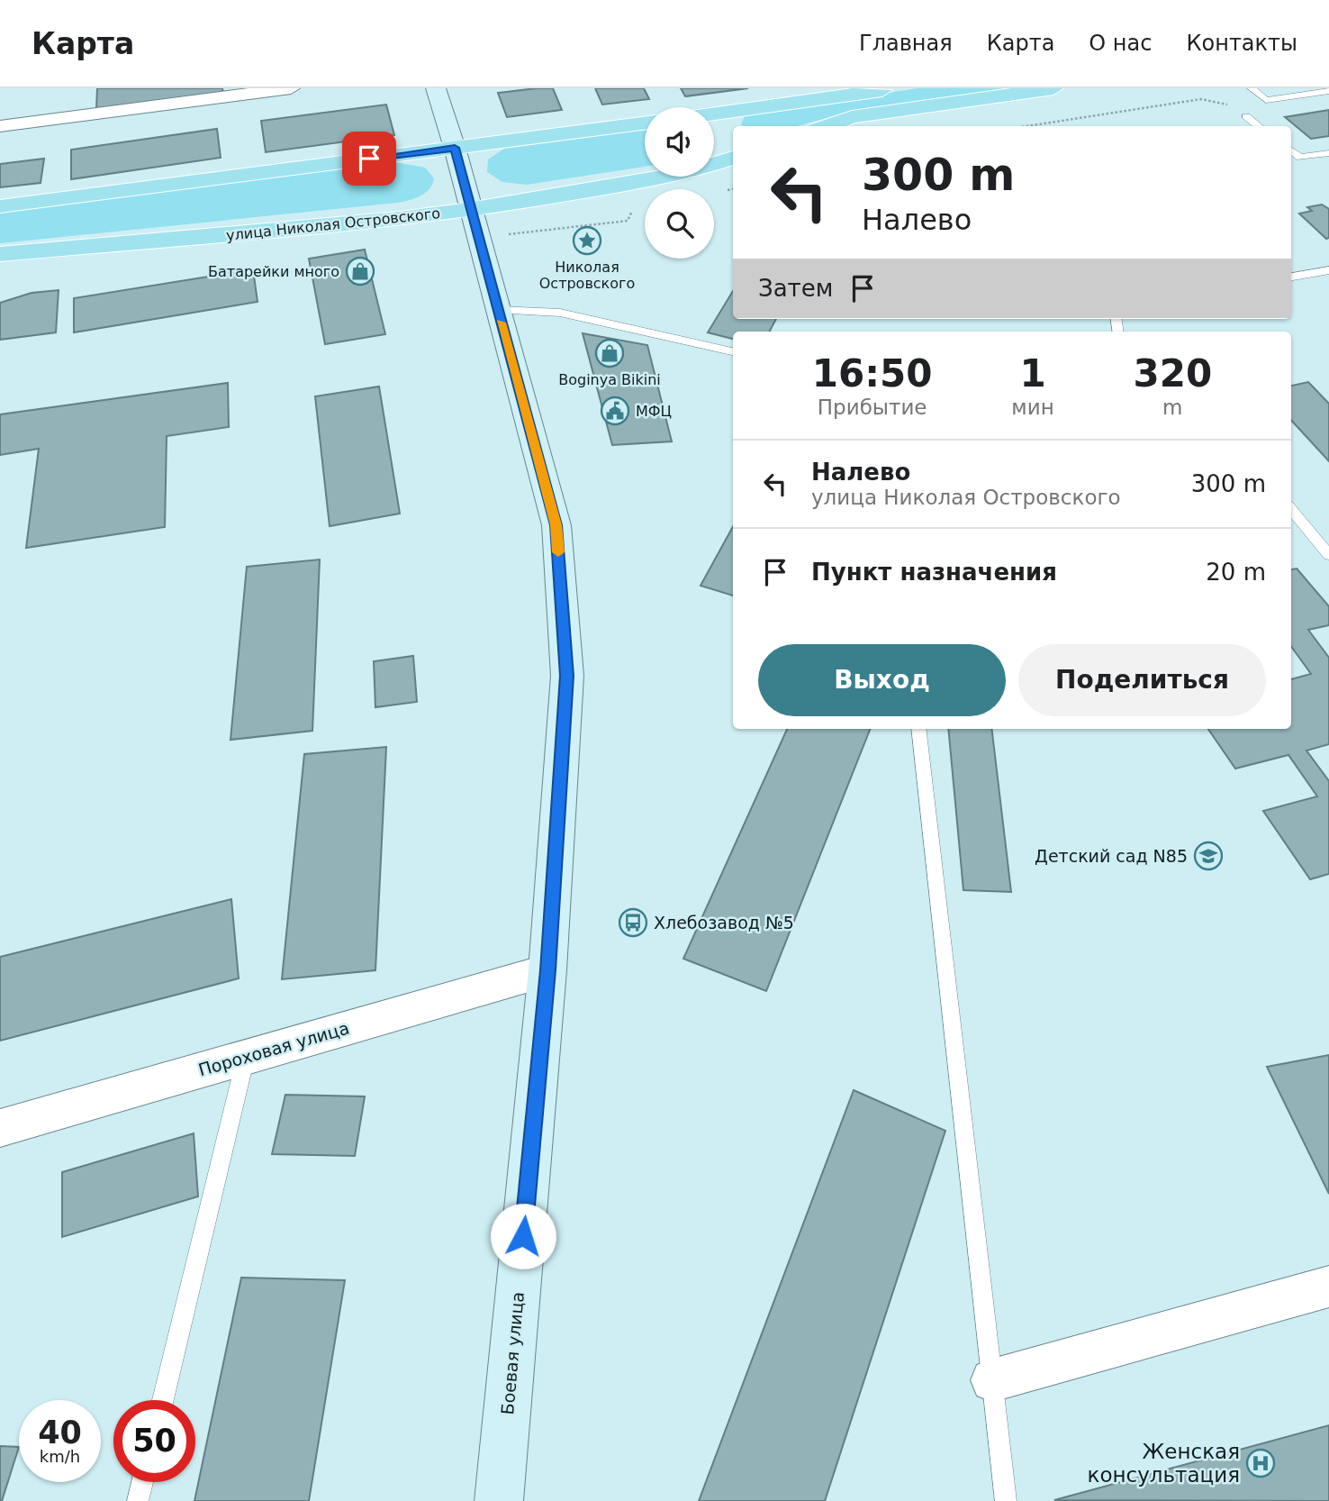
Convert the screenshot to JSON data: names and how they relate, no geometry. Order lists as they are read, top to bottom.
{
  "streets": {
    "main road": ["улица Николая Островского", "Боевая улица"],
    "street": ["Пороховая улица"]
  },
  "crossings": [
    ["улица Николая Островского", "Боевая улица"],
    ["Пороховая улица", "Боевая улица"]
  ],
  "places": {
    "place": ["Николая Островского"],
    "shop": ["Батарейки много", "Boginya Bikini"],
    "public building": ["МФЦ"],
    "school or university": ["Детский сад N85"],
    "bus stop": ["Хлебозавод №5"],
    "hospital": ["Женская консультация"]
  },
  "page": {
    "header": "Карта",
    "nav": [
      "Главная",
      "Карта",
      "О нас",
      "Контакты"
    ],
    "turn": ["300 m", "Налево"],
    "then": "Затем",
    "eta": [
      "16:50",
      "Прибытие",
      "1",
      "мин",
      "320",
      "m"
    ],
    "list": [
      {
        "name": "Налево",
        "note": "улица Николая Островского",
        "value": "300 m"
      },
      {
        "name": "Пункт назначения",
        "value": "20 m"
      }
    ],
    "buttons": ["Выход", "Поделиться"],
    "speed": "40 km/h",
    "limit": "50"
  }
}
